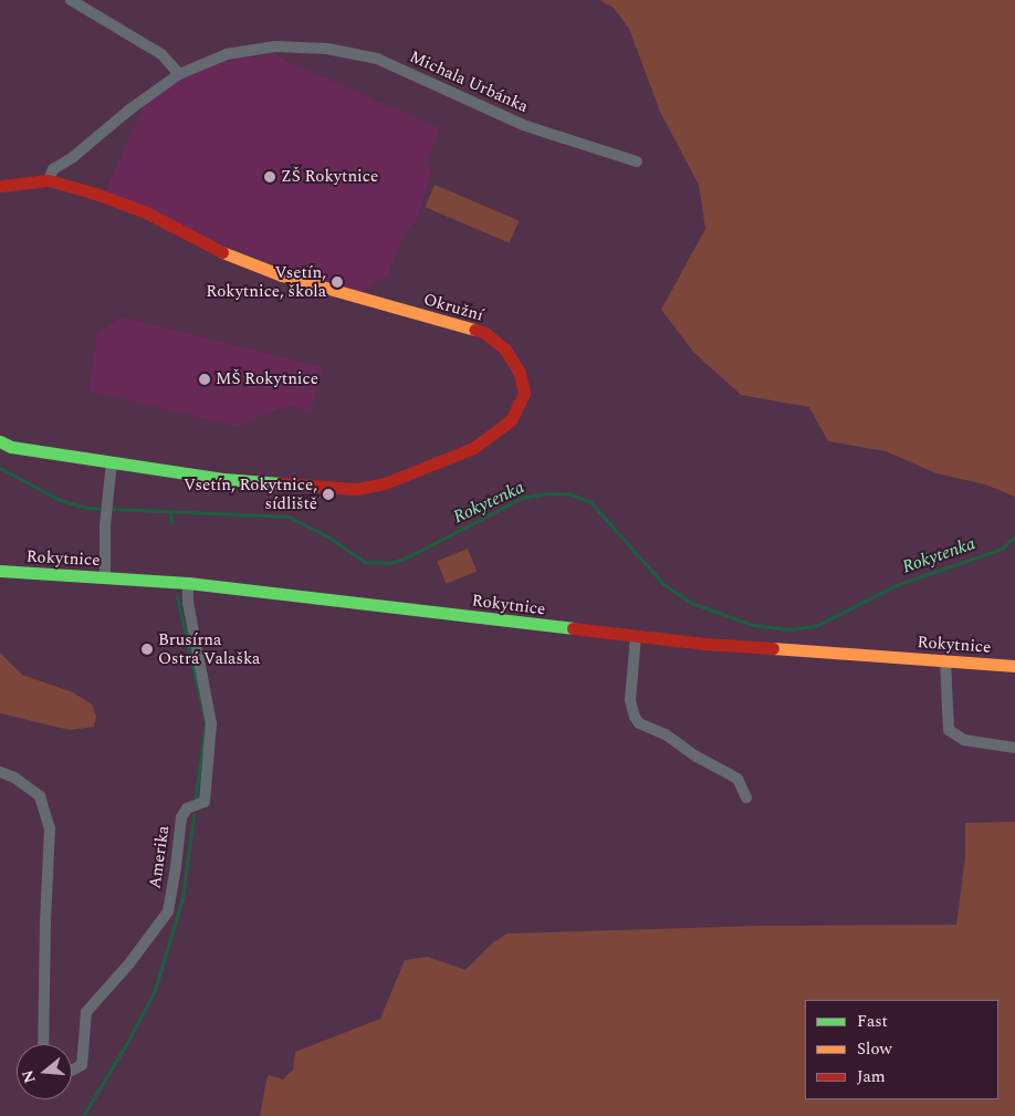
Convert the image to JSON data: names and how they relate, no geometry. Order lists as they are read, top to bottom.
{
  "streets": {
    "street": [
      "Michala Urbánka",
      "Okružní",
      "Rokytnice",
      "Amerika"
    ]
  },
  "crossings": [
    ["Michala Urbánka", "Okružní"],
    ["Rokytnice", "Amerika"]
  ],
  "water": ["Rokytenka"],
  "places": [
    "ZŠ Rokytnice",
    "Vsetín, Rokytnice, škola",
    "MŠ Rokytnice",
    "Vsetín, Rokytnice, sídliště",
    "Brusírna Ostrá Valaška"
  ],
  "legend": ["Fast", "Slow", "Jam"],
  "north": "left"
}
